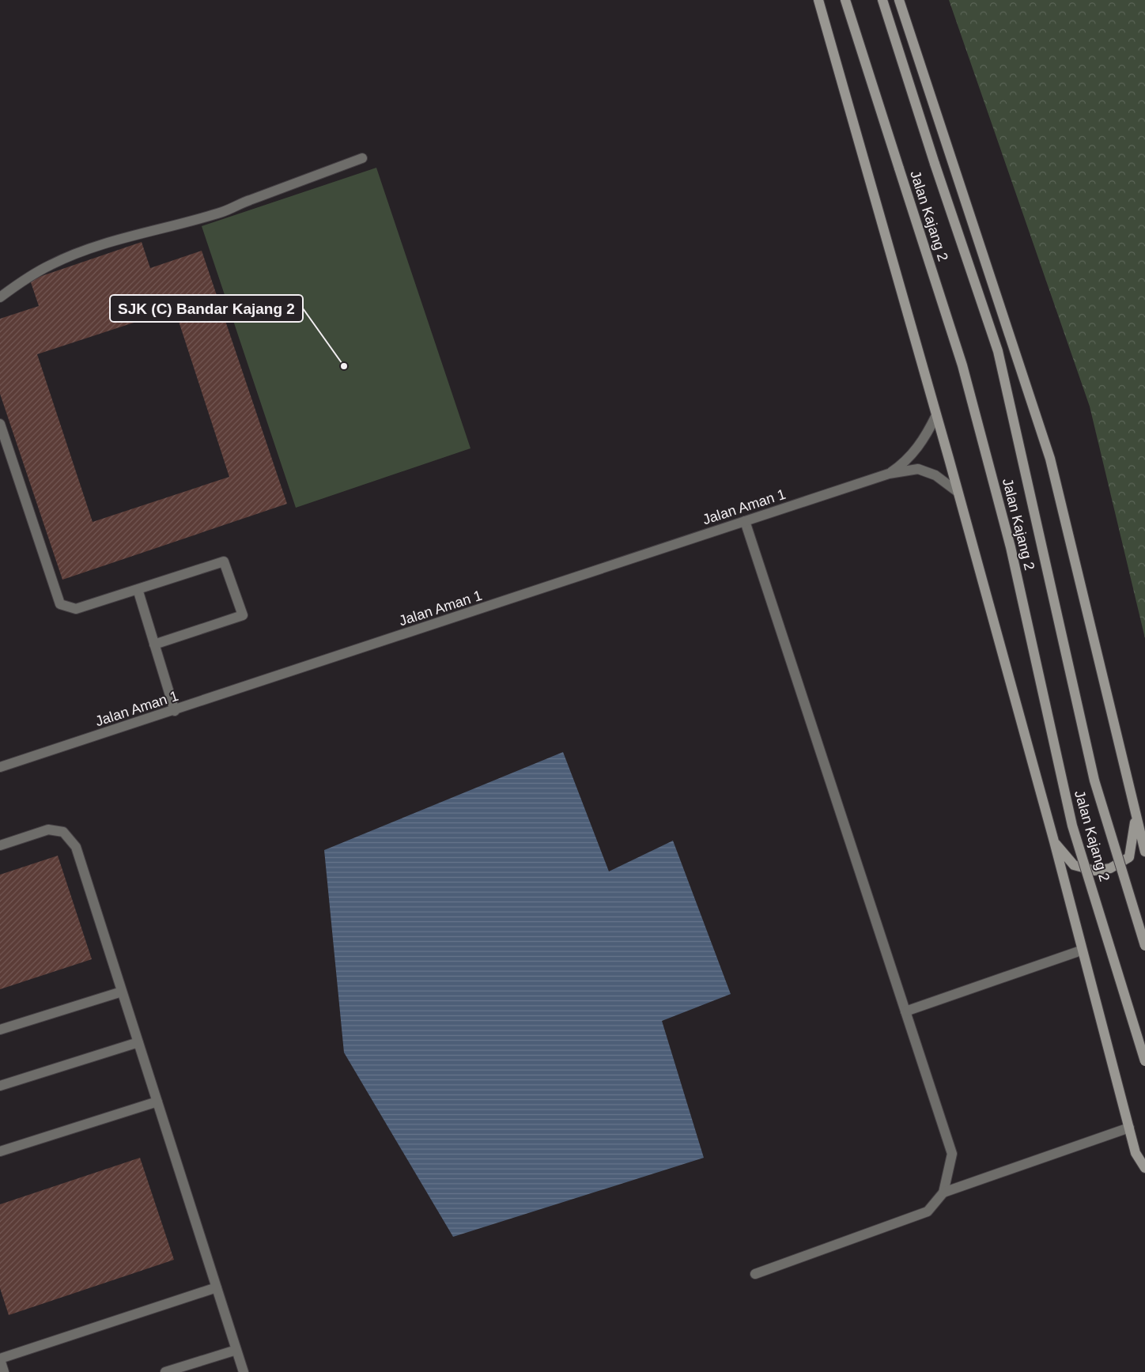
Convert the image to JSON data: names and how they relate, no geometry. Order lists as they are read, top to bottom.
{
  "streets": {
    "main road": ["Jalan Kajang 2"],
    "street": ["Jalan Aman 1"]
  },
  "places": ["SJK (C) Bandar Kajang 2"]
}
